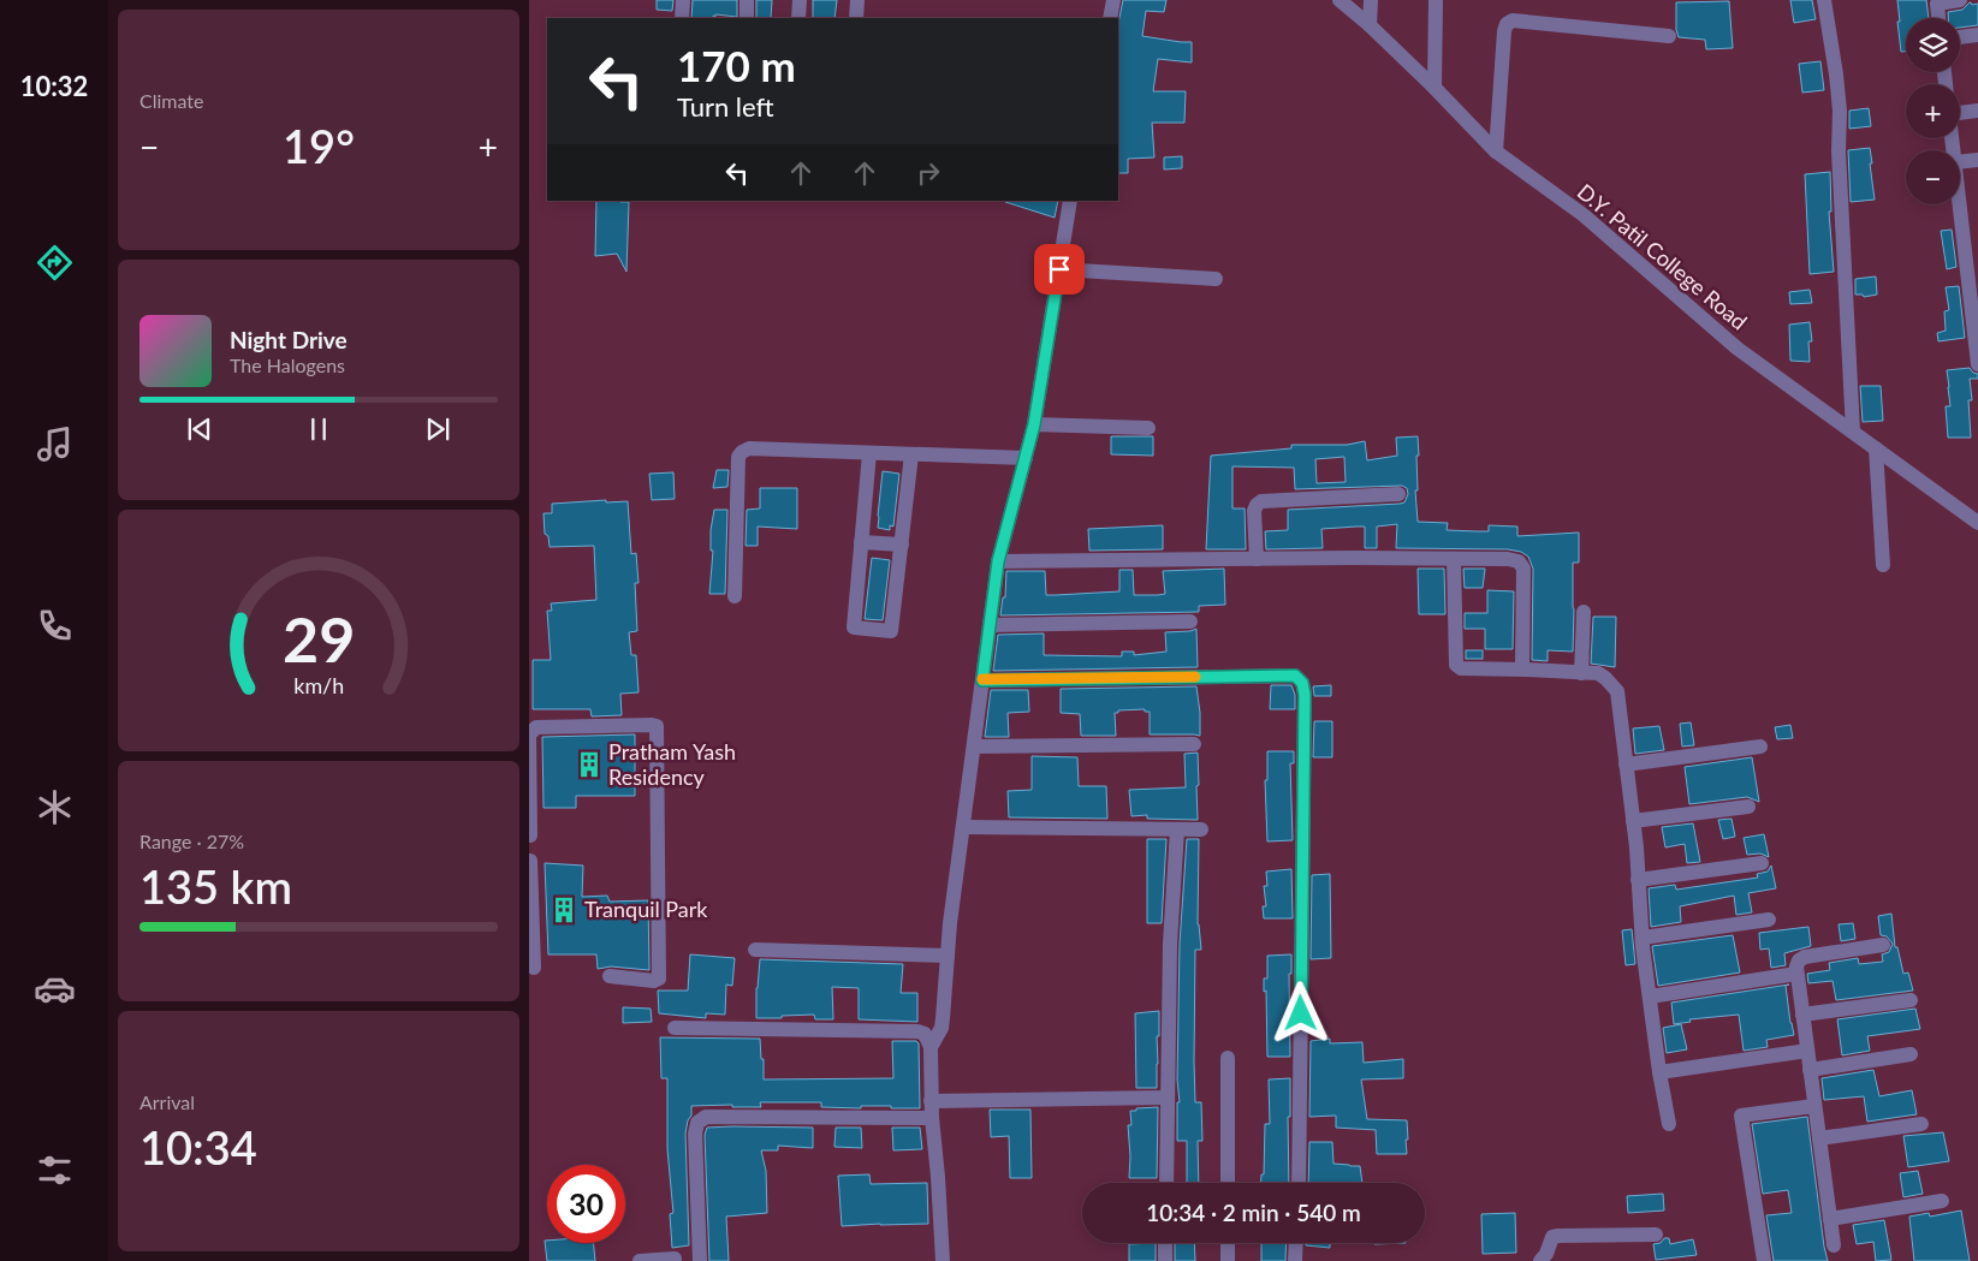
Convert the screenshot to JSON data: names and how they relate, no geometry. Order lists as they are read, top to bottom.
{
  "streets": {
    "street": ["D.Y. Patil College Road"]
  },
  "places": {
    "building": ["Pratham Yash Residency", "Tranquil Park"]
  },
  "page": {
    "tabs": "10:32",
    "tile": [
      "Climate",
      ["Range · 27%", "135 km"],
      ["Arrival", "10:34"]
    ],
    "map_buttons": ["+", "−"],
    "turn": ["170 m", "Turn left"],
    "heat": ["−", "19°", "+"],
    "song": ["Night Drive", "The Halogens"],
    "limit": "30",
    "trip": "10:34 · 2 min · 540 m",
    "gauge": ["29", "km/h"]
  }
}
